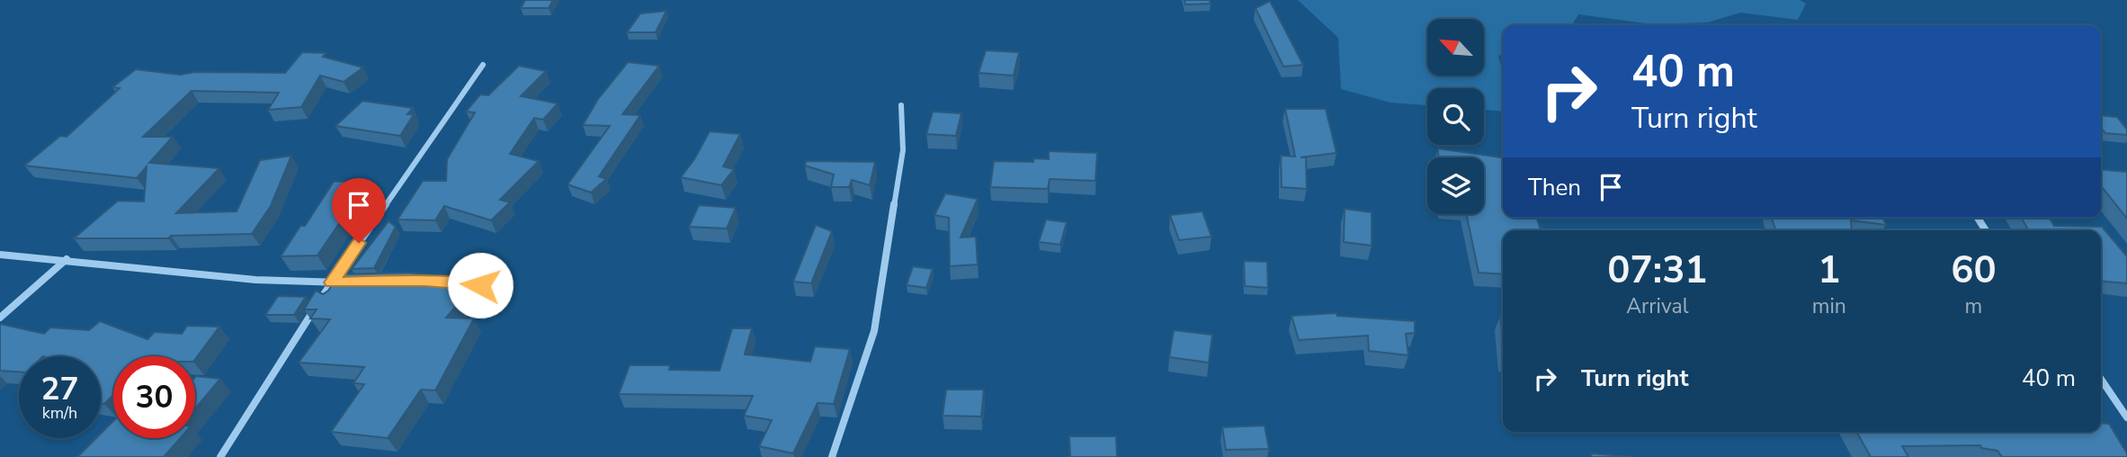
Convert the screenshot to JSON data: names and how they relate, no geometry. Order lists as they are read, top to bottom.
{
  "north": "top left",
  "page": {
    "turn": ["40 m", "Turn right"],
    "then": "Then",
    "eta": [
      "07:31",
      "Arrival",
      "1",
      "min",
      "60",
      "m"
    ],
    "list": [
      {
        "name": "Turn right",
        "value": "40 m"
      }
    ],
    "speed": "27 km/h",
    "limit": "30"
  }
}
